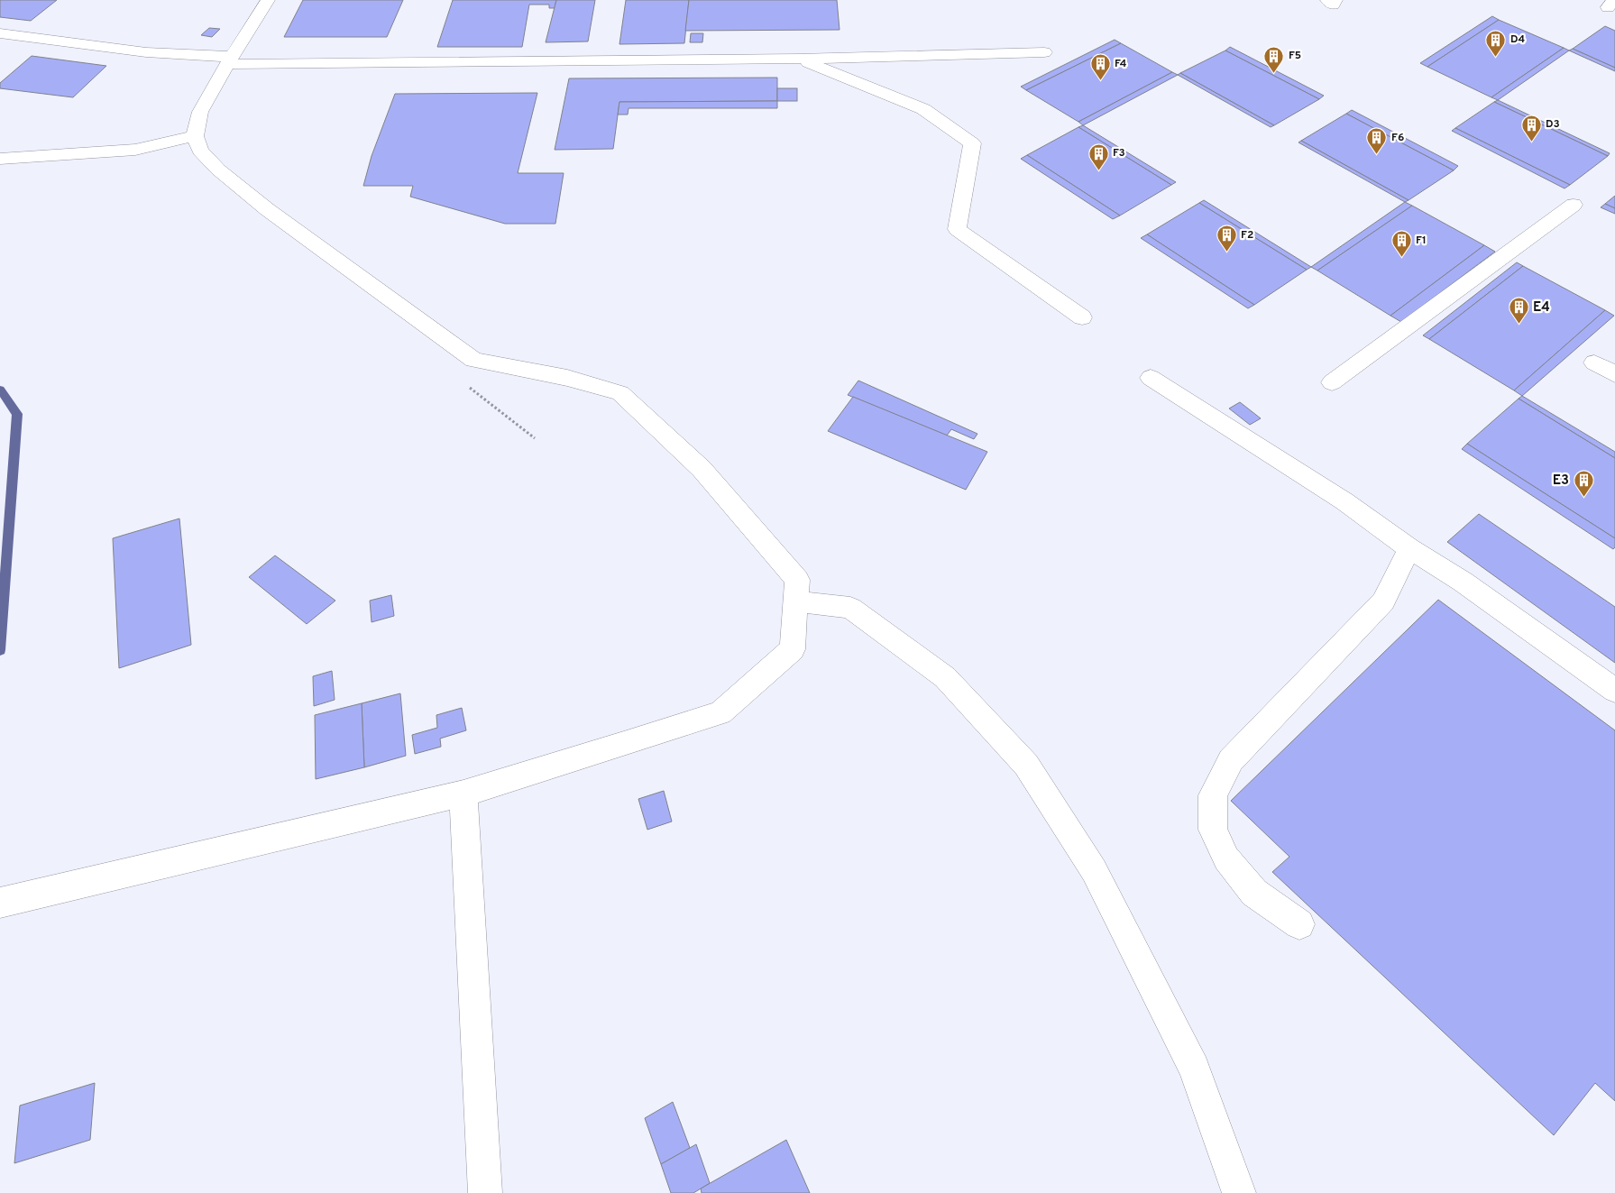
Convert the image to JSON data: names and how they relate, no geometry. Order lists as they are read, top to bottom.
{
  "places": {
    "building": [
      "D4",
      "F5",
      "F4",
      "D3",
      "F6",
      "F3",
      "F2",
      "F1",
      "E4",
      "E3"
    ]
  }
}
